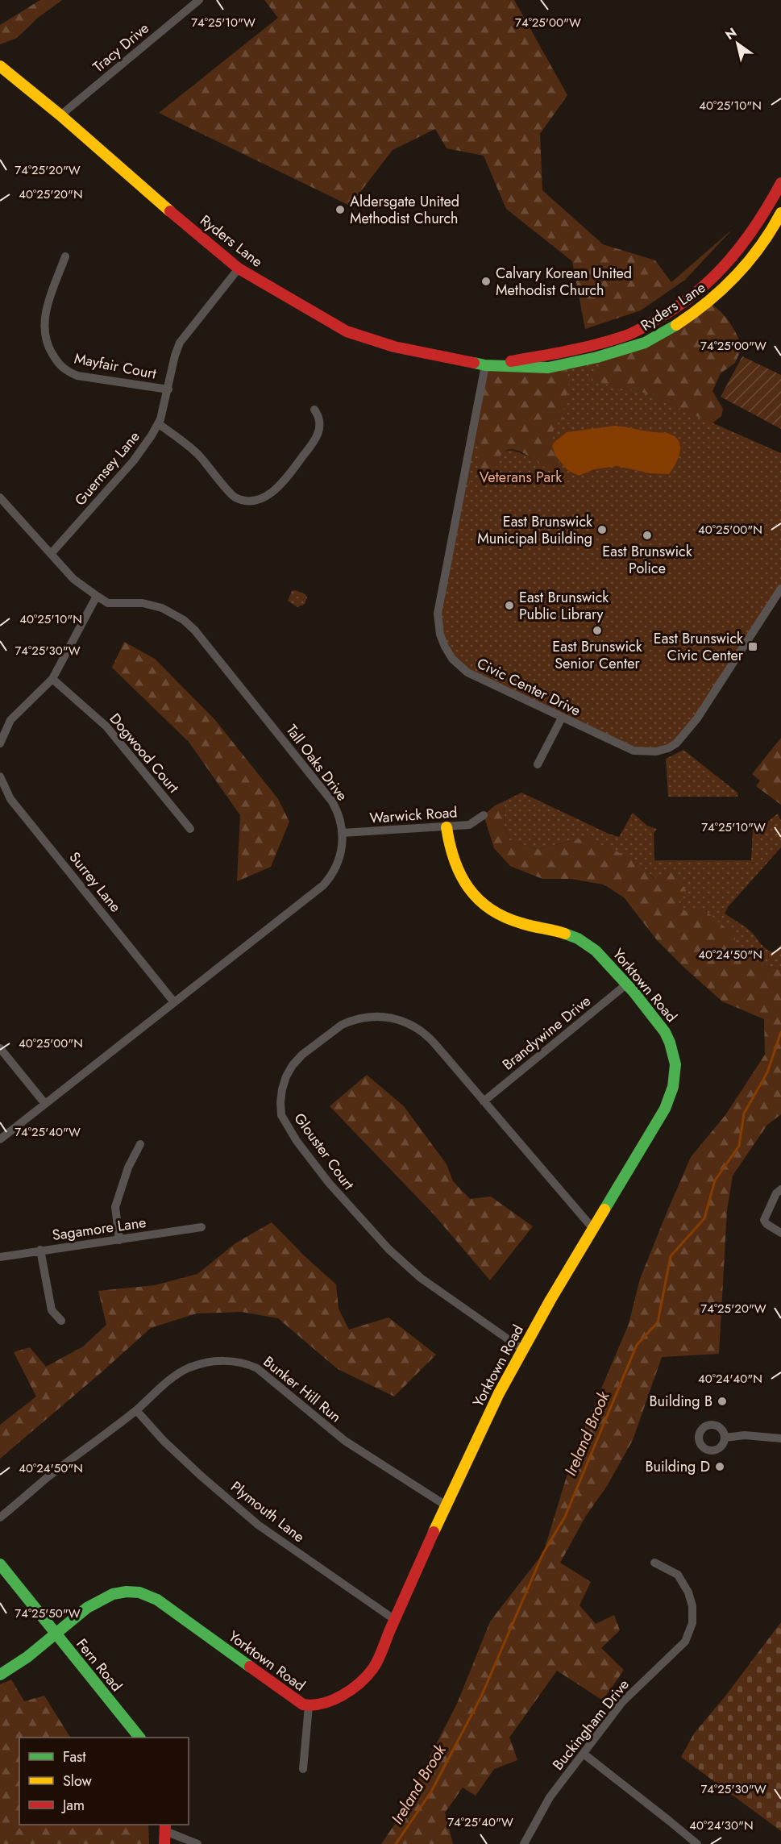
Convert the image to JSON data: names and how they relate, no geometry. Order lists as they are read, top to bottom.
{
  "streets": {
    "street": [
      "Tracy Drive",
      "Ryders Lane",
      "Mayfair Court",
      "Guernsey Lane",
      "Civic Center Drive",
      "Dogwood Court",
      "Tall Oaks Drive",
      "Warwick Road",
      "Surrey Lane",
      "Yorktown Road",
      "Brandywine Drive",
      "Glouster Court",
      "Sagamore Lane",
      "Bunker Hill Run",
      "Plymouth Lane",
      "Fern Road",
      "Buckingham Drive"
    ]
  },
  "crossings": [
    ["Tracy Drive", "Ryders Lane"],
    ["Ryders Lane", "Guernsey Lane"],
    ["Ryders Lane", "Civic Center Drive"],
    ["Mayfair Court", "Guernsey Lane"],
    ["Guernsey Lane", "Tall Oaks Drive"],
    ["Tall Oaks Drive", "Warwick Road"],
    ["Tall Oaks Drive", "Surrey Lane"],
    ["Warwick Road", "Yorktown Road"],
    ["Yorktown Road", "Brandywine Drive"],
    ["Yorktown Road", "Glouster Court"],
    ["Yorktown Road", "Bunker Hill Run"],
    ["Yorktown Road", "Plymouth Lane"],
    ["Yorktown Road", "Fern Road"],
    ["Brandywine Drive", "Glouster Court"],
    ["Bunker Hill Run", "Plymouth Lane"]
  ],
  "water": ["Ireland Brook"],
  "parks": ["Veterans Park"],
  "places": {
    "other": [
      "Aldersgate United Methodist Church",
      "Calvary Korean United Methodist Church",
      "East Brunswick Municipal Building",
      "East Brunswick Police",
      "East Brunswick Public Library",
      "East Brunswick Senior Center",
      "Building B",
      "Building D"
    ],
    "transit": ["East Brunswick Civic Center"]
  },
  "legend": ["Fast", "Slow", "Jam"],
  "north": "top left",
  "coordinates": [
    "74°25'10\"W",
    "74°25'00\"W",
    "40°25'10\"N",
    "74°25'20\"W",
    "40°25'20\"N",
    "40°25'00\"N",
    "74°25'30\"W",
    "40°24'50\"N",
    "74°25'40\"W",
    "40°24'40\"N",
    "74°25'50\"W",
    "40°24'30\"N"
  ]
}
